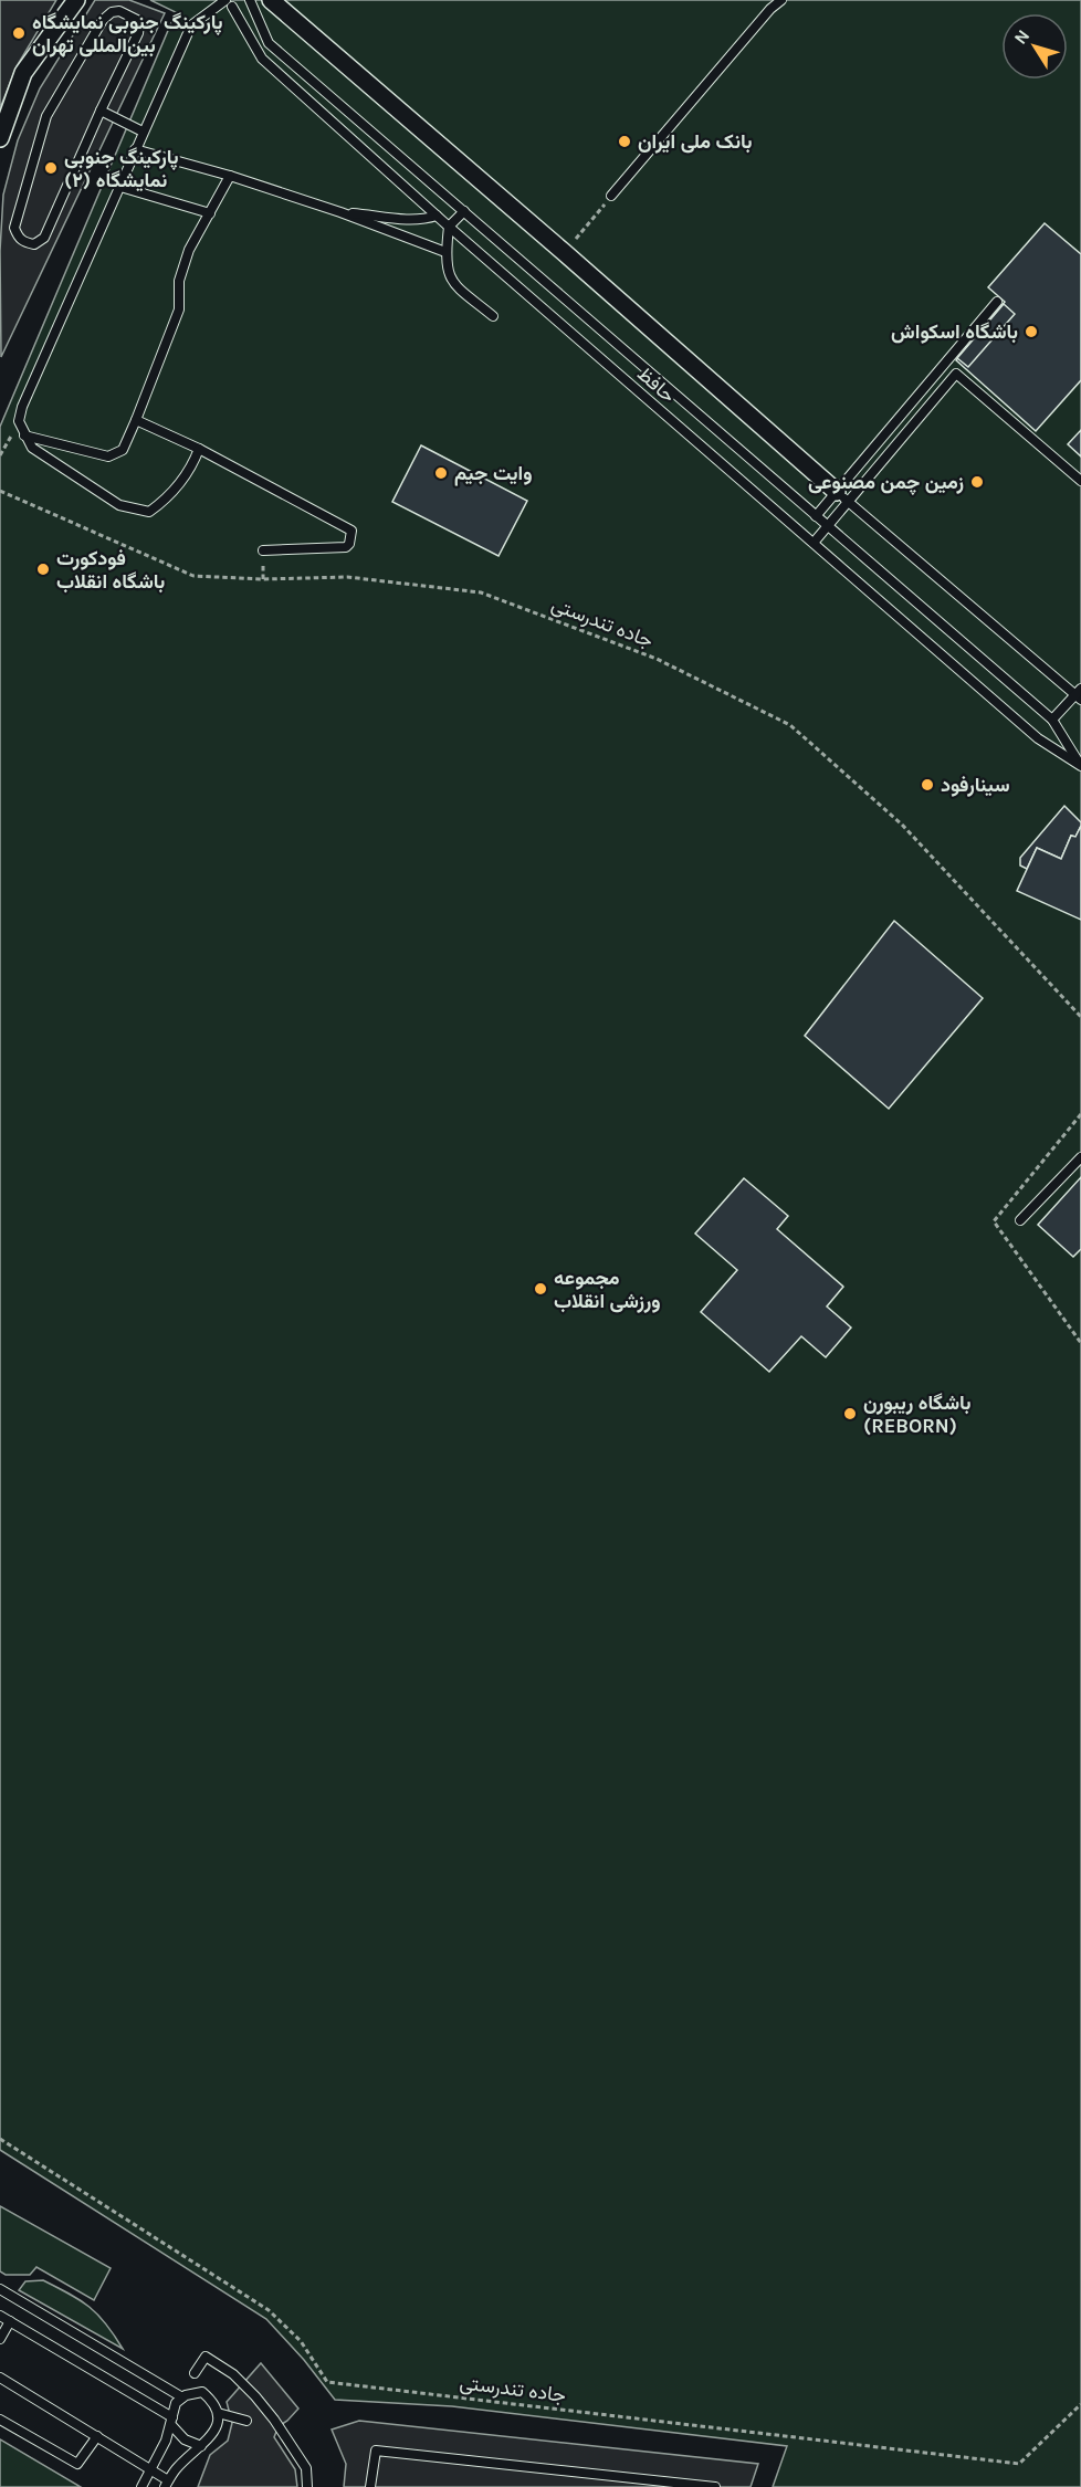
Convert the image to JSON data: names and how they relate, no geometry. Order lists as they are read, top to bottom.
{
  "streets": {
    "lane": ["حافظ"],
    "path": ["جاده تندرستی"]
  },
  "places": [
    "پارکینگ جنوبی نمایشگاه بین‌المللی تهران",
    "بانک ملی ایران",
    "پارکینگ جنوبی نمایشگاه (۲)",
    "باشگاه اسکواش",
    "وایت جیم",
    "زمین چمن مصنوعی",
    "فودکورت باشگاه انقلاب",
    "سینارفود",
    "مجموعه ورزشی انقلاب",
    "باشگاه ریبورن (REBORN)"
  ],
  "north": "top left"
}
